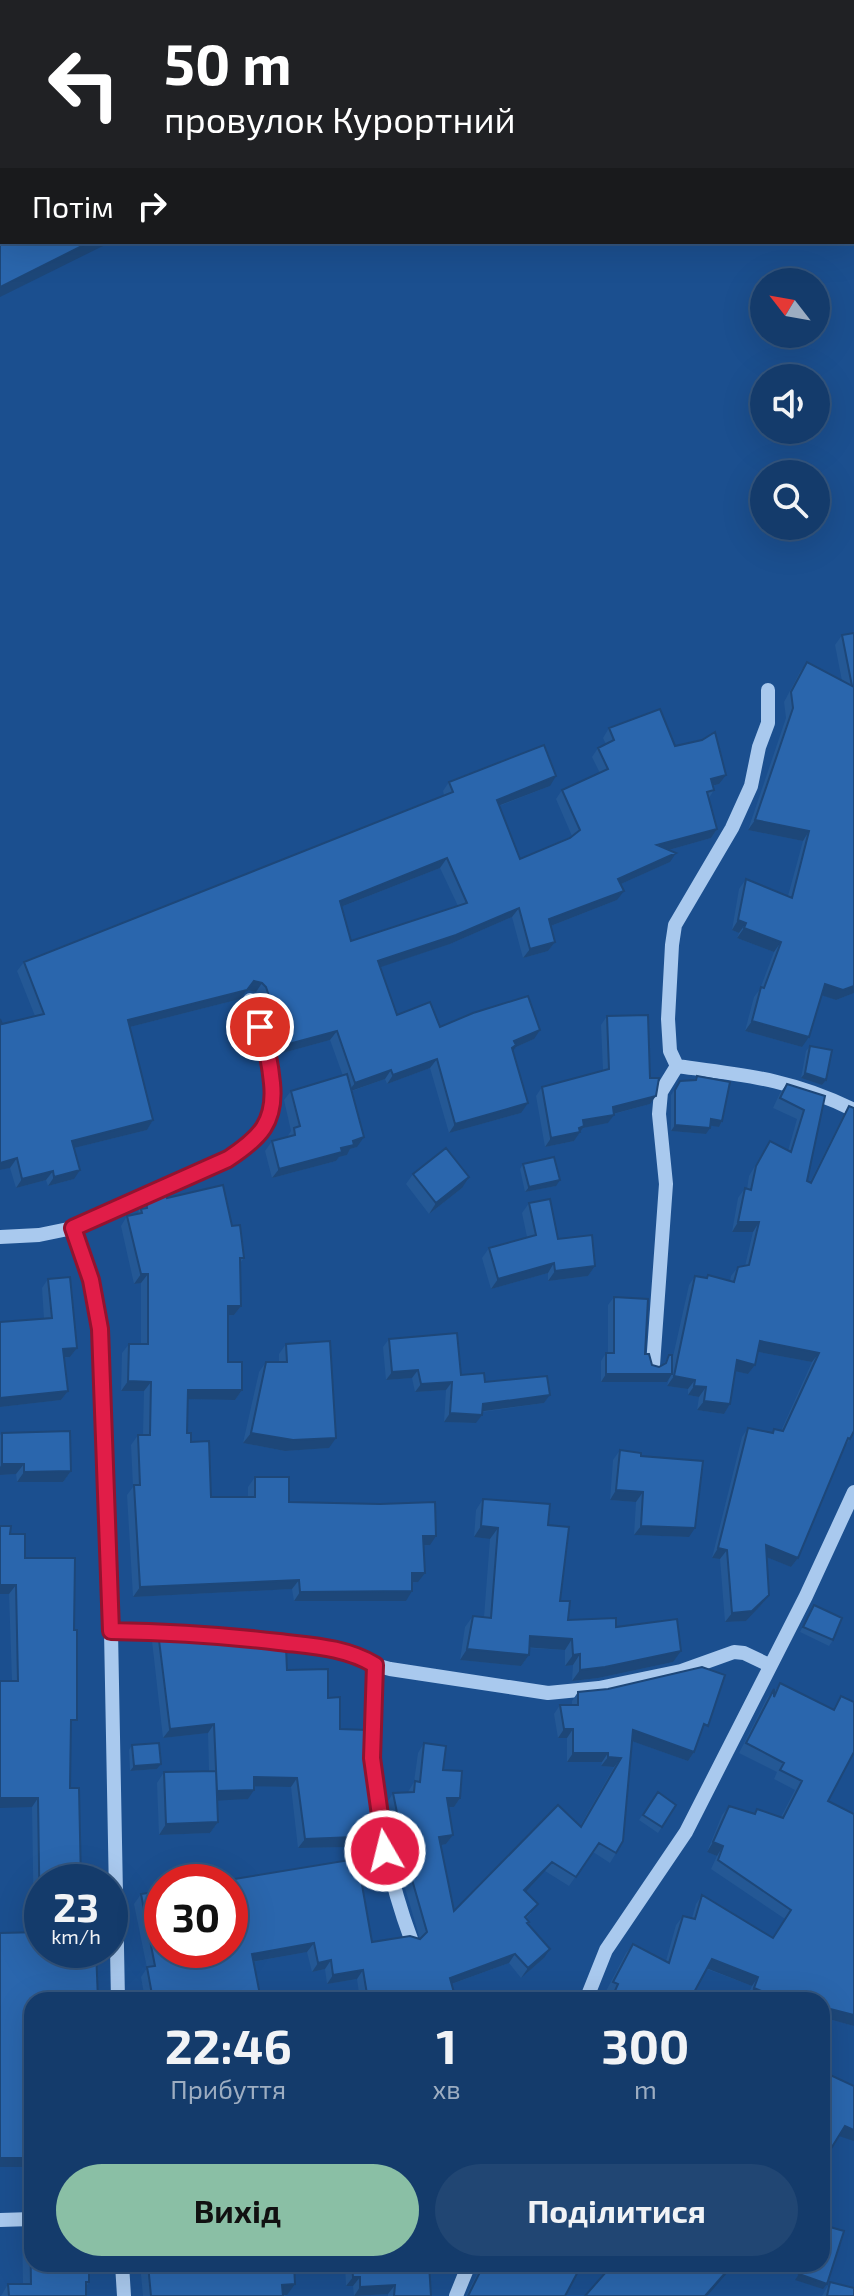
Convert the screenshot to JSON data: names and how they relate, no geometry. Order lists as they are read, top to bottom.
{
  "north": "top left",
  "page": {
    "turn": ["50 m", "провулок Курортний"],
    "then": "Потім",
    "speed": "23 km/h",
    "limit": "30",
    "eta": [
      "22:46",
      "Прибуття",
      "1",
      "хв",
      "300",
      "m"
    ],
    "buttons": ["Вихід", "Поділитися"]
  }
}
